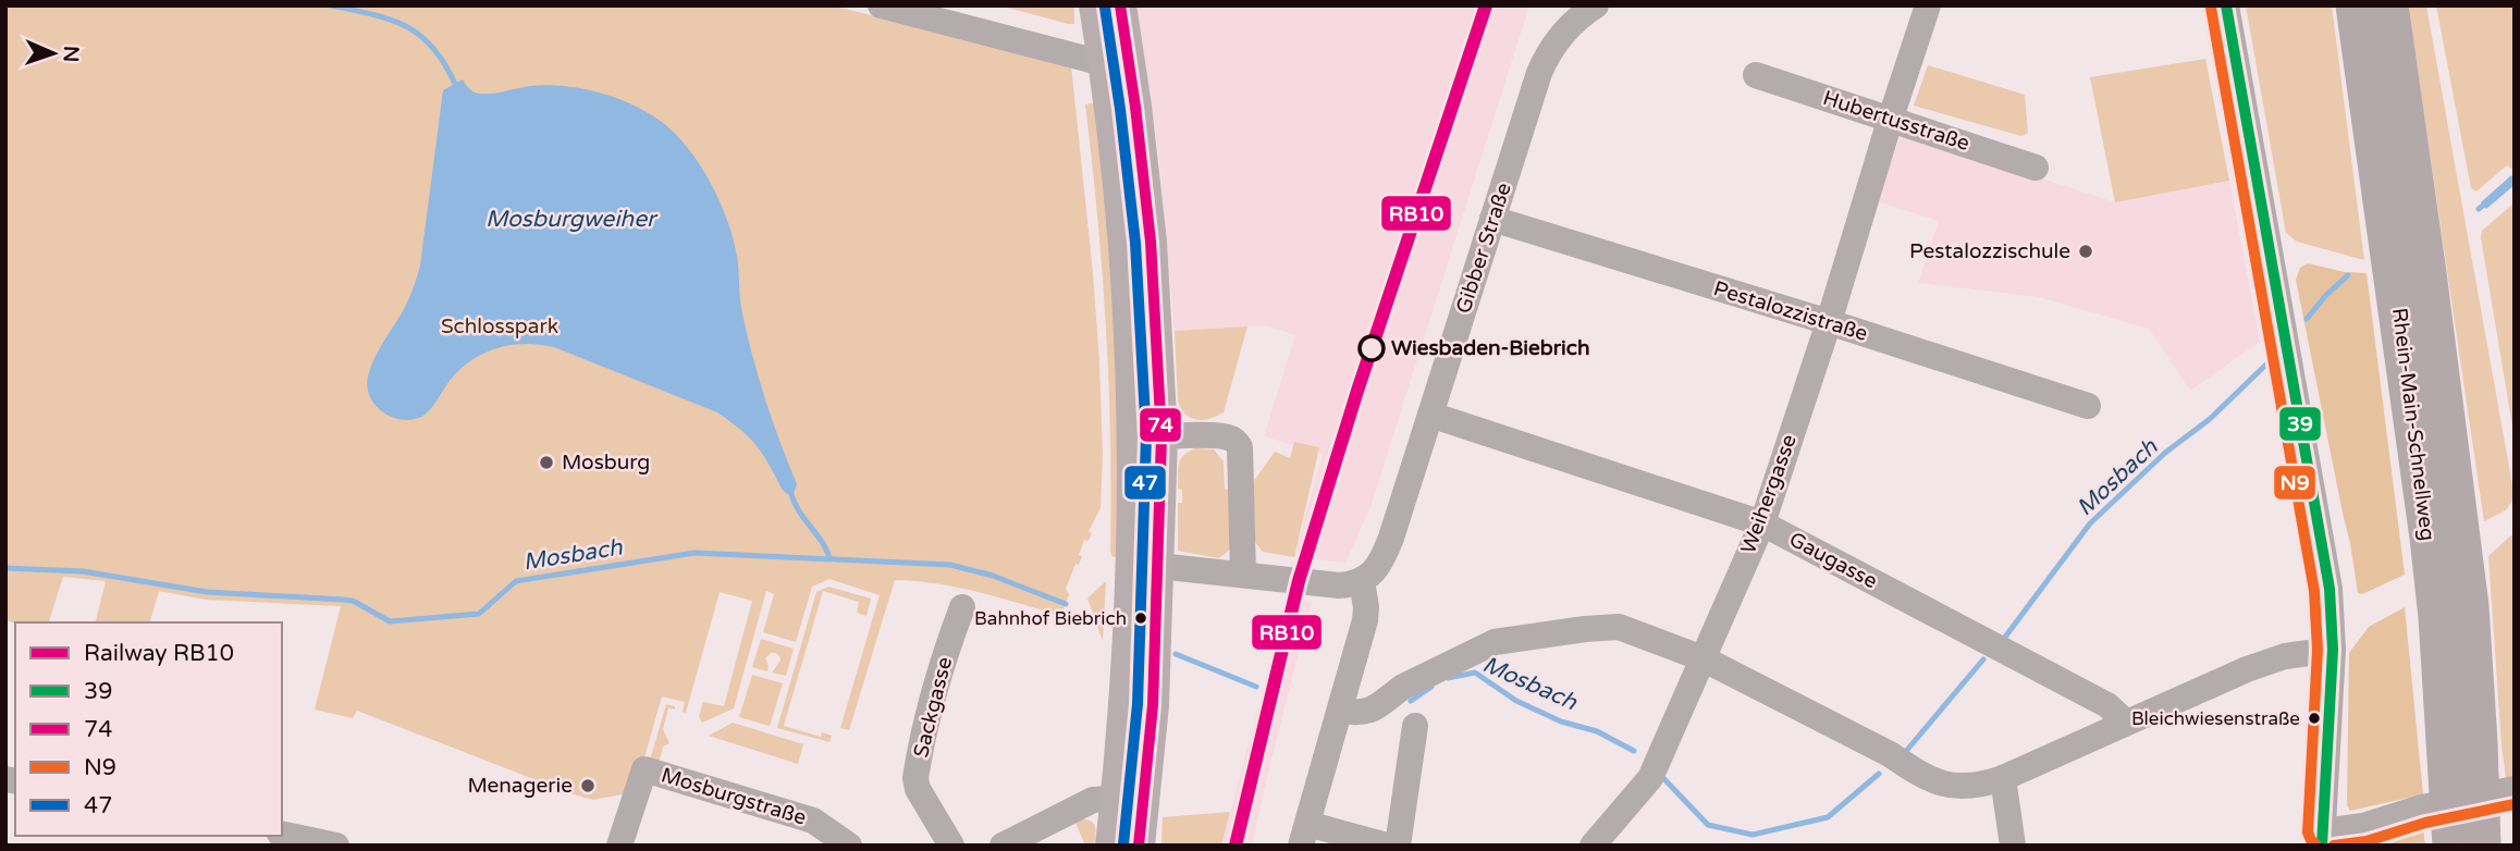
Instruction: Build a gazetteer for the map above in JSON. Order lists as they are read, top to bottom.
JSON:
{
  "streets": {
    "highway": ["Rhein-Main-Schnellweg"],
    "street": [
      "Hubertusstraße",
      "Gibber Straße",
      "Pestalozzistraße",
      "Weihergasse",
      "Gaugasse",
      "Sackgasse",
      "Mosburgstraße"
    ]
  },
  "crossings": [
    ["Hubertusstraße", "Weihergasse"],
    ["Gibber Straße", "Pestalozzistraße"],
    ["Gibber Straße", "Gaugasse"],
    ["Pestalozzistraße", "Weihergasse"],
    ["Weihergasse", "Gaugasse"]
  ],
  "water": ["Mosburgweiher", "Mosbach"],
  "parks": ["Schlosspark"],
  "places": [
    "Pestalozzischule",
    "Wiesbaden-Biebrich",
    "Mosburg",
    "Bahnhof Biebrich",
    "Bleichwiesenstraße",
    "Menagerie"
  ],
  "lines": [
    "rail line RB10",
    "transit line 39",
    "transit line 74",
    "transit line N9",
    "transit line 47"
  ],
  "legend": [
    "Railway RB10",
    "39",
    "74",
    "N9",
    "47"
  ],
  "north": "right"
}
